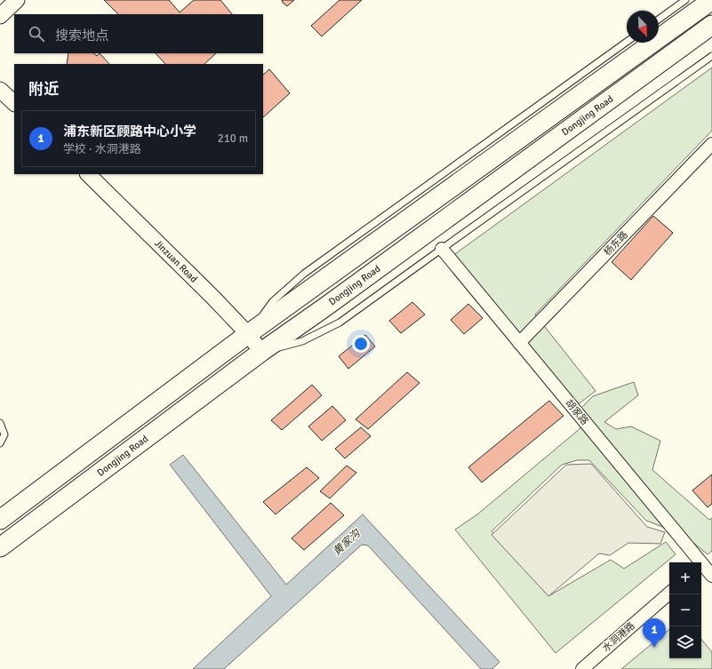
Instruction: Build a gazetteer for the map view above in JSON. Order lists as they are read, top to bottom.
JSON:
{
  "streets": {
    "main road": ["Dongjing Road"],
    "street": [
      "杨东路",
      "Jinzuan Road",
      "胡家路",
      "水洞港路"
    ]
  },
  "crossings": [
    ["Dongjing Road", "Jinzuan Road"],
    ["杨东路", "胡家路"]
  ],
  "water": ["黄家沟"],
  "north": "bottom right",
  "page": {
    "search": "搜索地点",
    "heading": "附近",
    "list": [
      {
        "mark": "1",
        "name": "浦东新区顾路中心小学",
        "note": "学校 · 水洞港路",
        "value": "210 m"
      }
    ],
    "map_buttons": ["+", "−"],
    "pins": "1"
  }
}
